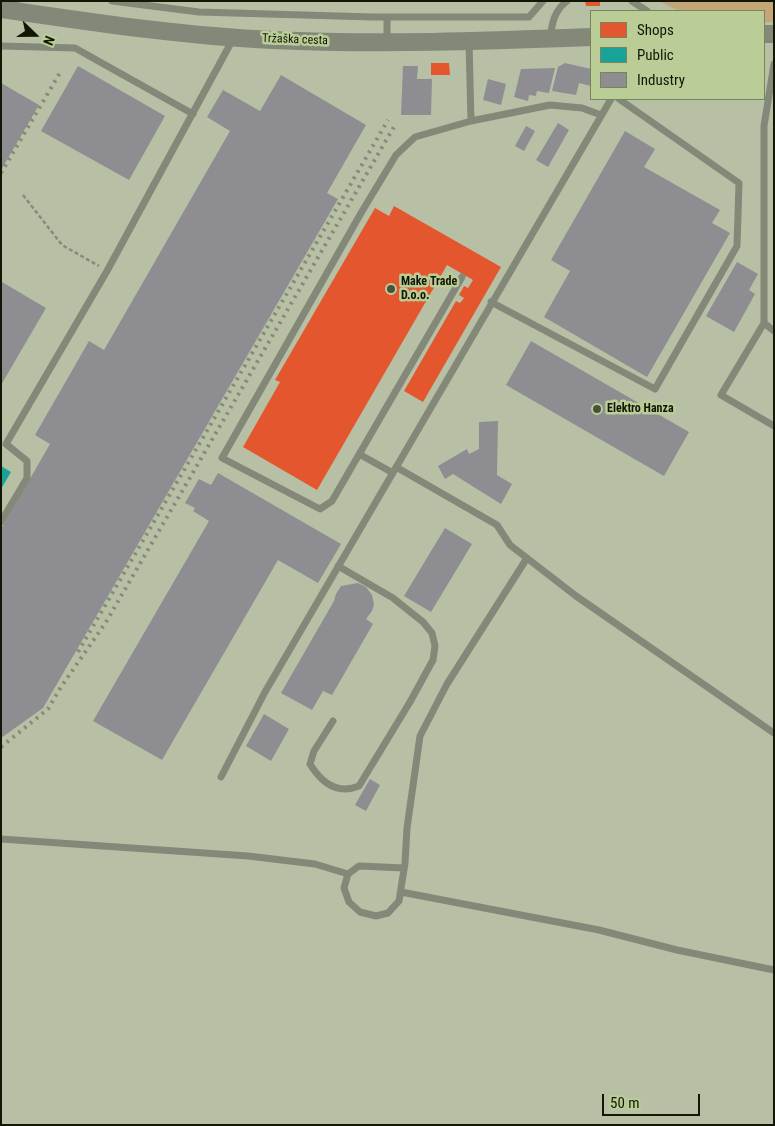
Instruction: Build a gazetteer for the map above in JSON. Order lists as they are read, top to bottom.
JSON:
{
  "streets": {
    "street": ["Tržaška cesta"]
  },
  "places": ["Make Trade D.o.o.", "Elektro Hanza"],
  "legend": ["Shops", "Public", "Industry"],
  "scale_bar": "50 m",
  "north": "right"
}
